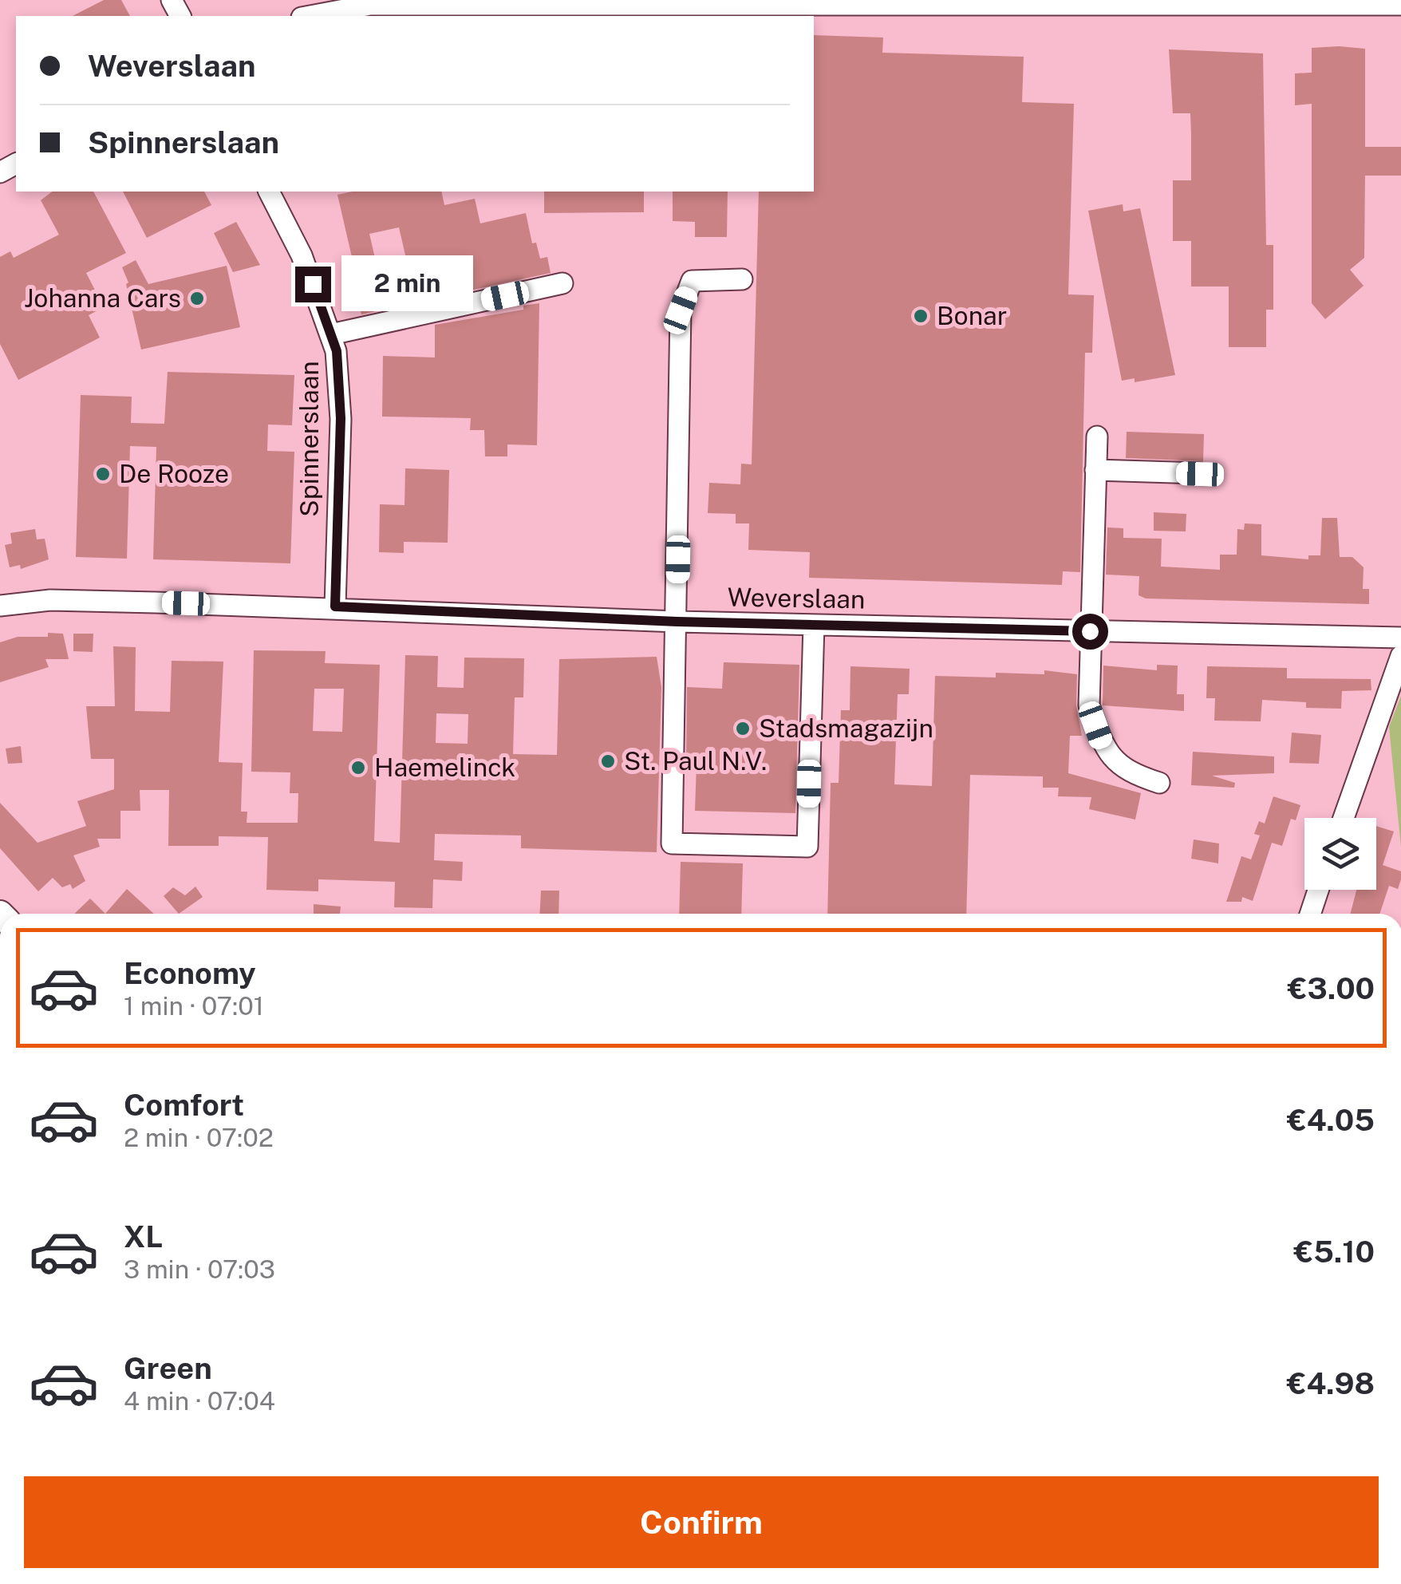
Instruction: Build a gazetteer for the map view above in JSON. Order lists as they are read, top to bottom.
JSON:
{
  "streets": {
    "street": ["Spinnerslaan", "Weverslaan"]
  },
  "crossings": [
    ["Spinnerslaan", "Weverslaan"]
  ],
  "places": [
    "Johanna Cars",
    "Bonar",
    "De Rooze",
    "Stadsmagazijn",
    "St. Paul N.V.",
    "Haemelinck"
  ],
  "page": {
    "banner": ["Weverslaan", "Spinnerslaan"],
    "bubble": "2 min",
    "list": [
      {
        "name": "Economy",
        "note": "1 min · 07:01",
        "value": "€3.00"
      },
      {
        "name": "Comfort",
        "note": "2 min · 07:02",
        "value": "€4.05"
      },
      {
        "name": "XL",
        "note": "3 min · 07:03",
        "value": "€5.10"
      },
      {
        "name": "Green",
        "note": "4 min · 07:04",
        "value": "€4.98"
      }
    ],
    "buttons": "Confirm"
  }
}
